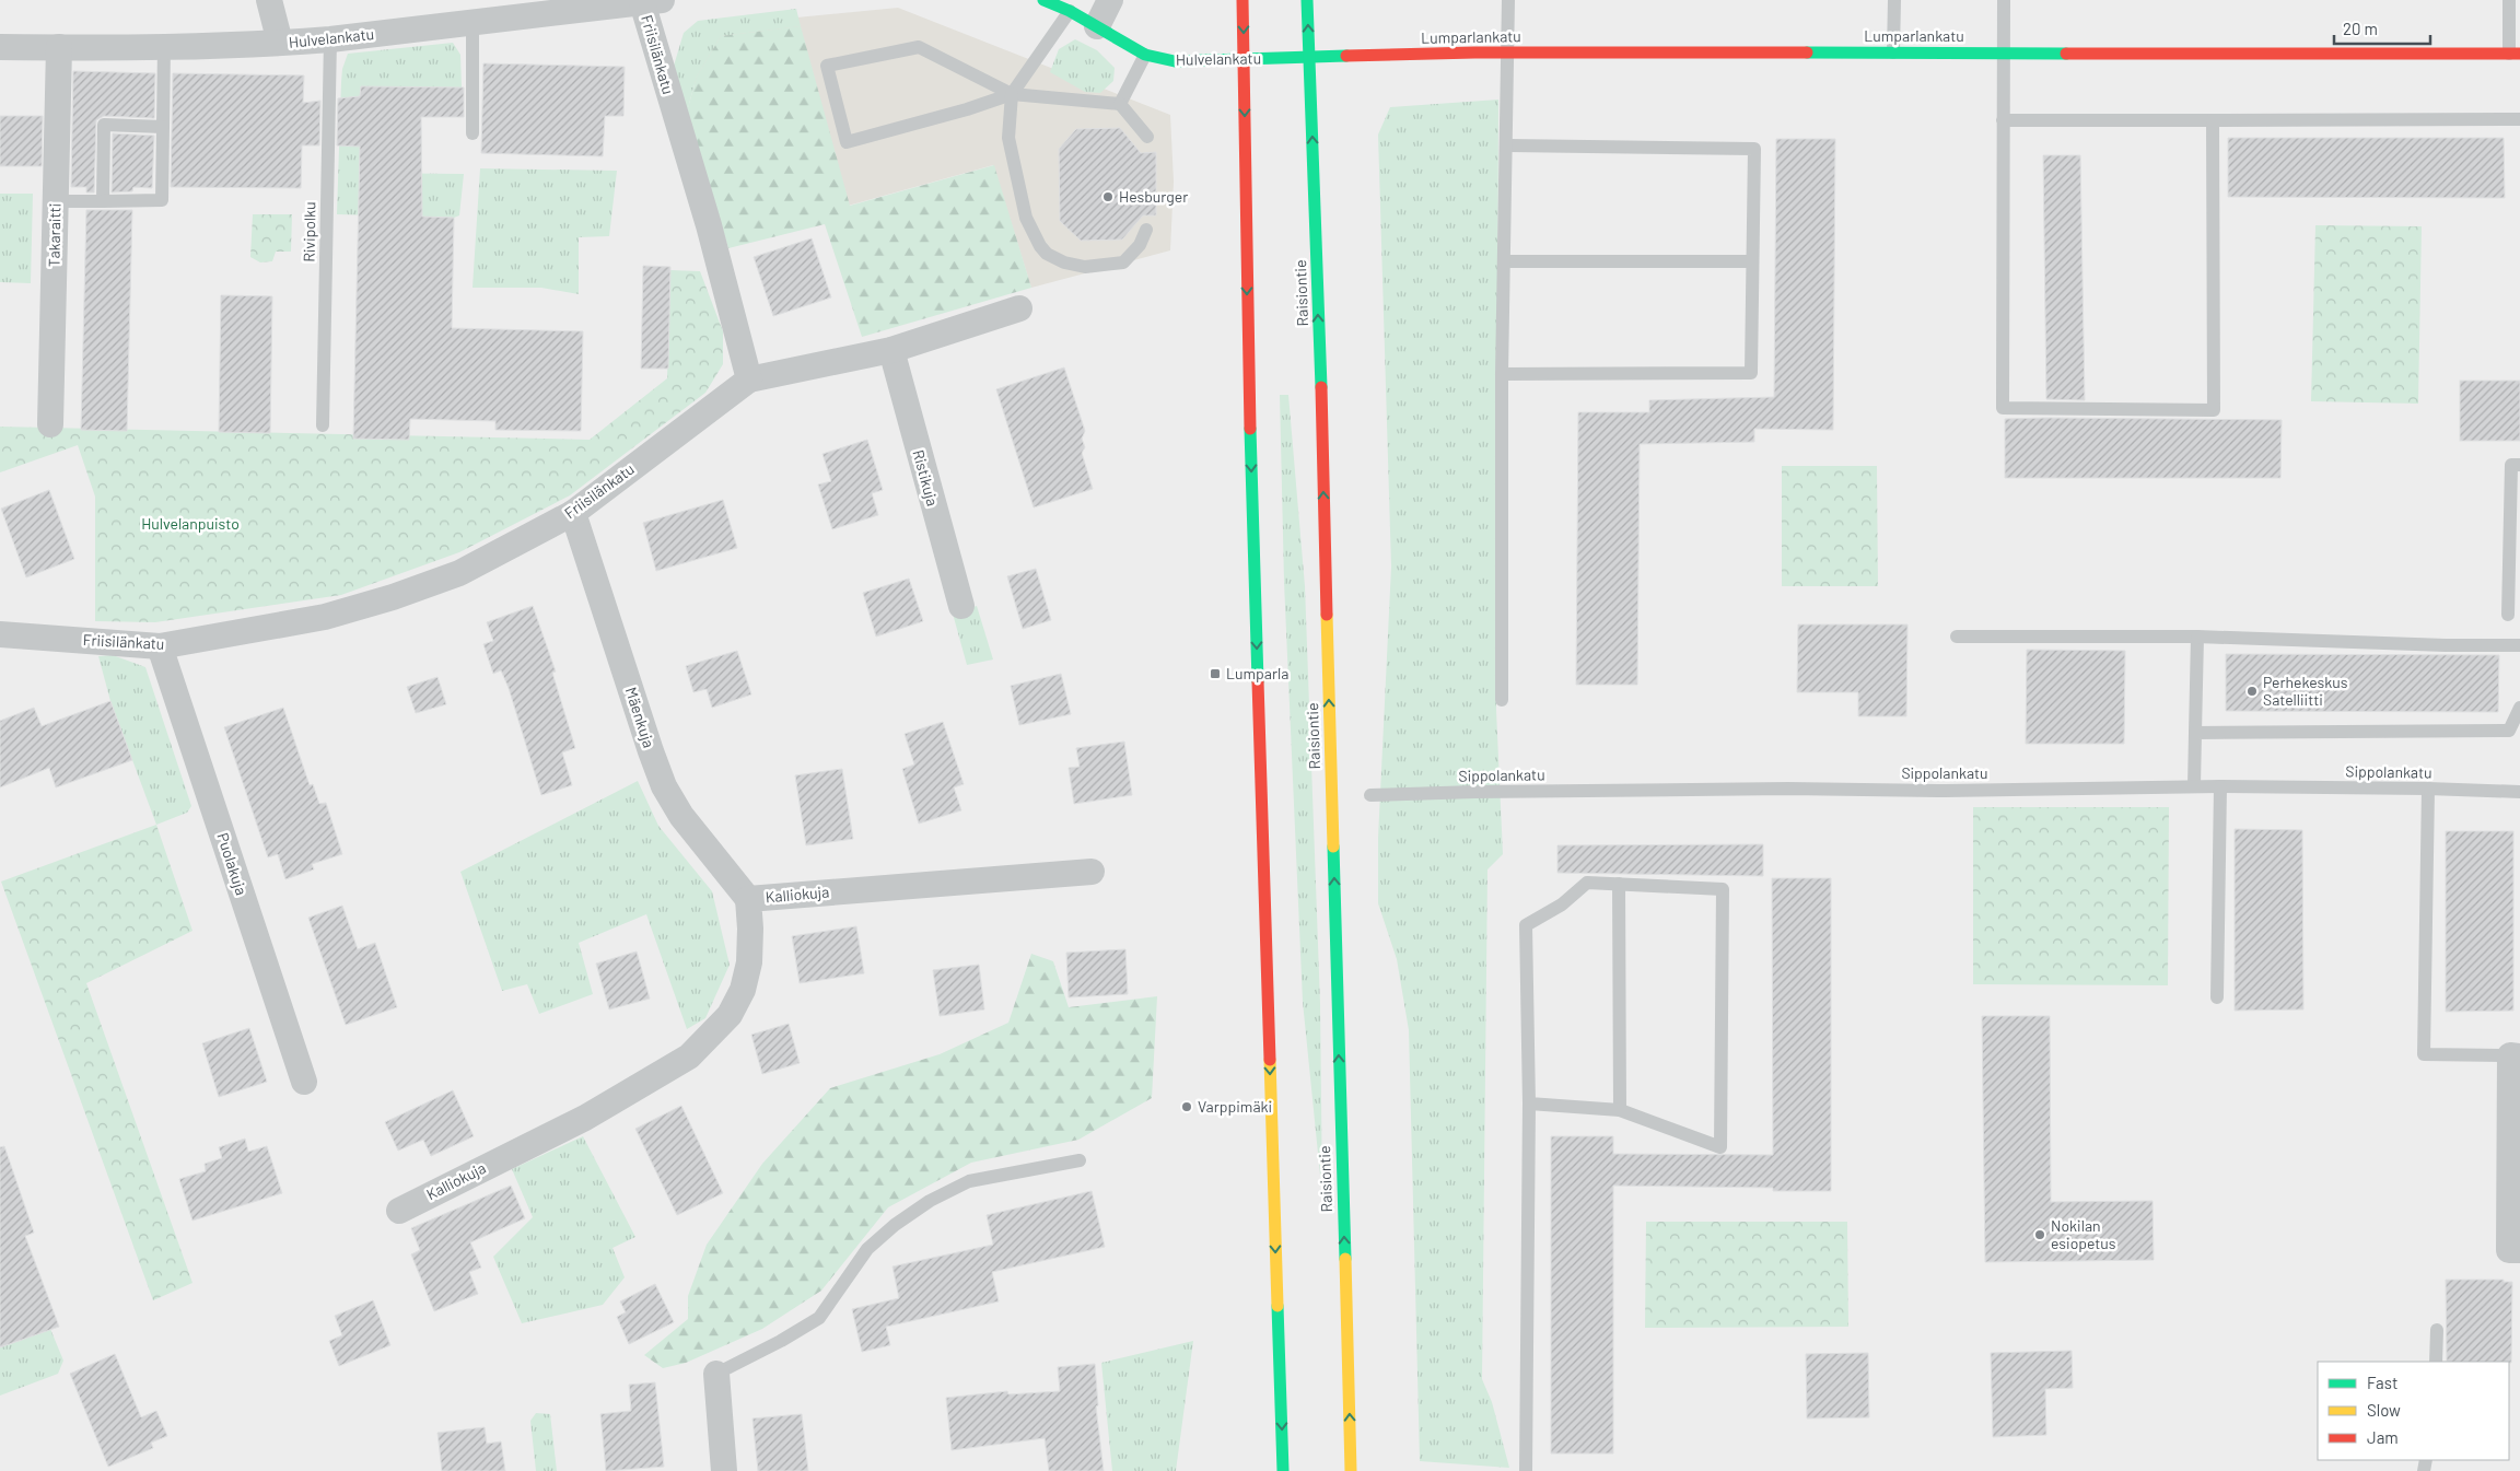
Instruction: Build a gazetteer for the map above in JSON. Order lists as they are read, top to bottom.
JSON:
{
  "streets": {
    "main road": ["Lumparlankatu", "Hulvelankatu", "Raisiontie"],
    "street": [
      "Friisilänkatu",
      "Takaraitti",
      "Ristikuja",
      "Mäenkuja",
      "Puolakuja",
      "Kalliokuja"
    ],
    "lane": ["Rivipolku", "Sippolankatu"]
  },
  "crossings": [
    ["Lumparlankatu", "Hulvelankatu"],
    ["Lumparlankatu", "Raisiontie"],
    ["Hulvelankatu", "Friisilänkatu"],
    ["Hulvelankatu", "Rivipolku"],
    ["Hulvelankatu", "Takaraitti"],
    ["Hulvelankatu", "Raisiontie"],
    ["Friisilänkatu", "Mäenkuja"],
    ["Friisilänkatu", "Puolakuja"],
    ["Mäenkuja", "Kalliokuja"]
  ],
  "parks": ["Hulvelanpuisto"],
  "places": {
    "other": [
      "Hesburger",
      "Perhekeskus Satelliitti",
      "Varppimäki",
      "Nokilan esiopetus"
    ],
    "transit": ["Lumparla"]
  },
  "legend": ["Fast", "Slow", "Jam"],
  "scale_bar": "20 m"
}
